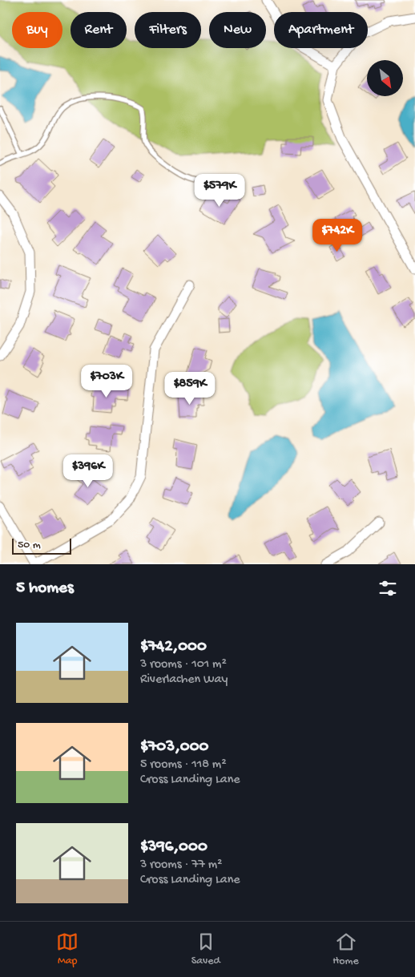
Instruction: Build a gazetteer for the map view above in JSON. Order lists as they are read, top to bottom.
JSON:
{
  "scale_bar": "50 m",
  "north": "bottom right",
  "page": {
    "chip": [
      "Buy",
      "Rent",
      "Filters",
      "New",
      "Apartment"
    ],
    "price": [
      "$579K",
      "$742K",
      "$703K",
      "$859K",
      "$396K"
    ],
    "scale": "50 m",
    "heading": "5 homes",
    "list": [
      {
        "name": "$742,000",
        "note": "3 rooms · 101 m² · Riverlachen Way"
      },
      {
        "name": "$703,000",
        "note": "5 rooms · 118 m² · Cross Landing Lane"
      },
      {
        "name": "$396,000",
        "note": "3 rooms · 77 m² · Cross Landing Lane"
      }
    ],
    "tabs": ["Map", "Saved", "Home"]
  }
}
